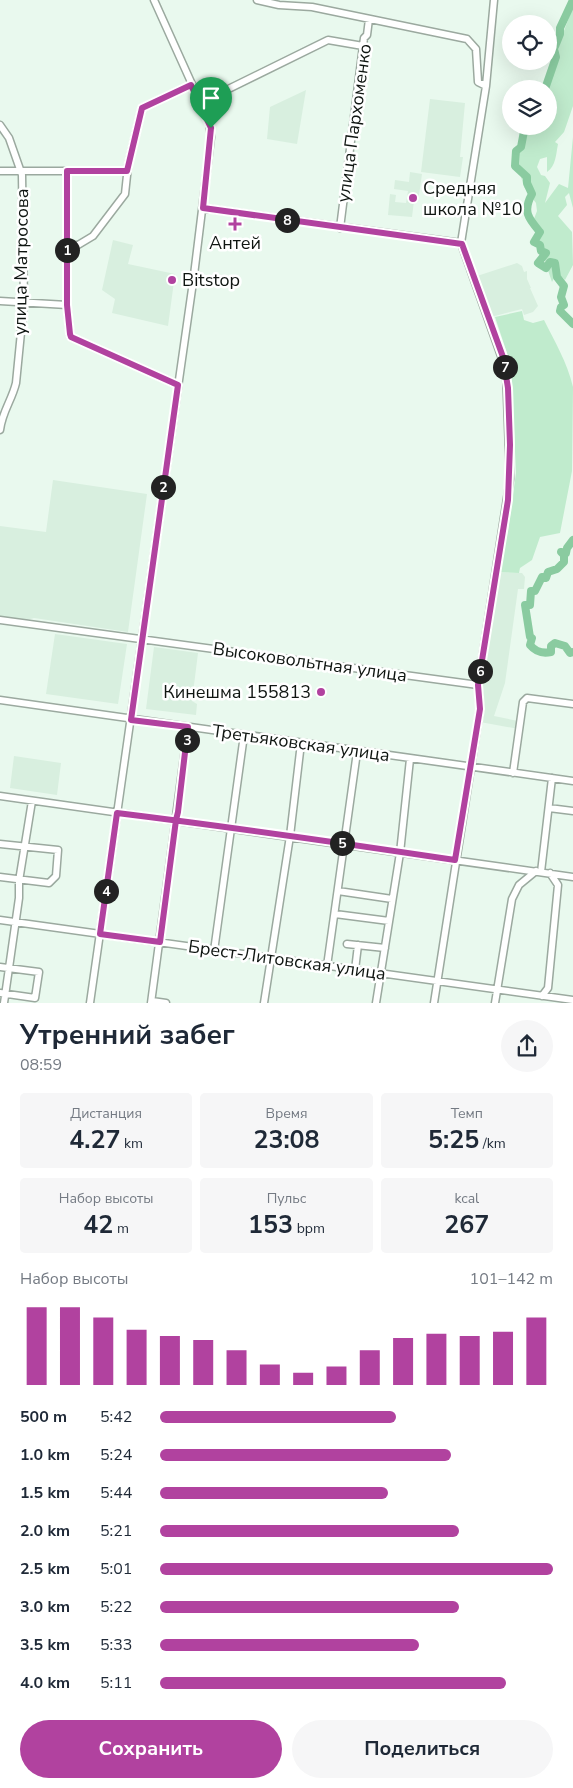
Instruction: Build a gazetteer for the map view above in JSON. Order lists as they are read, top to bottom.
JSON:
{
  "streets": {
    "street": [
      "улица Пархоменко",
      "улица Матросова",
      "Высоковольтная улица",
      "Третьяковская улица",
      "Брест-Литовская улица"
    ]
  },
  "places": {
    "other": ["Средняя школа №10", "Bitstop", "Кинешма 155813"],
    "health": ["Антей"]
  },
  "page": {
    "pins": [
      "8",
      "1",
      "7",
      "2",
      "6",
      "3",
      "5",
      "4"
    ],
    "heading": ["Утренний забег", "08:59"],
    "stats": [
      ["Дистанция", "4.27 km"],
      ["Время", "23:08"],
      ["Темп", "5:25 /km"],
      ["Набор высоты", "42 m"],
      ["Пульс", "153 bpm"],
      ["kcal", "267"]
    ],
    "chart": ["Набор высоты", "101–142 m"],
    "list": [
      {
        "name": "500 m",
        "note": "5:42"
      },
      {
        "name": "1.0 km",
        "note": "5:24"
      },
      {
        "name": "1.5 km",
        "note": "5:44"
      },
      {
        "name": "2.0 km",
        "note": "5:21"
      },
      {
        "name": "2.5 km",
        "note": "5:01"
      },
      {
        "name": "3.0 km",
        "note": "5:22"
      },
      {
        "name": "3.5 km",
        "note": "5:33"
      },
      {
        "name": "4.0 km",
        "note": "5:11"
      }
    ],
    "buttons": ["Сохранить", "Поделиться"]
  }
}
